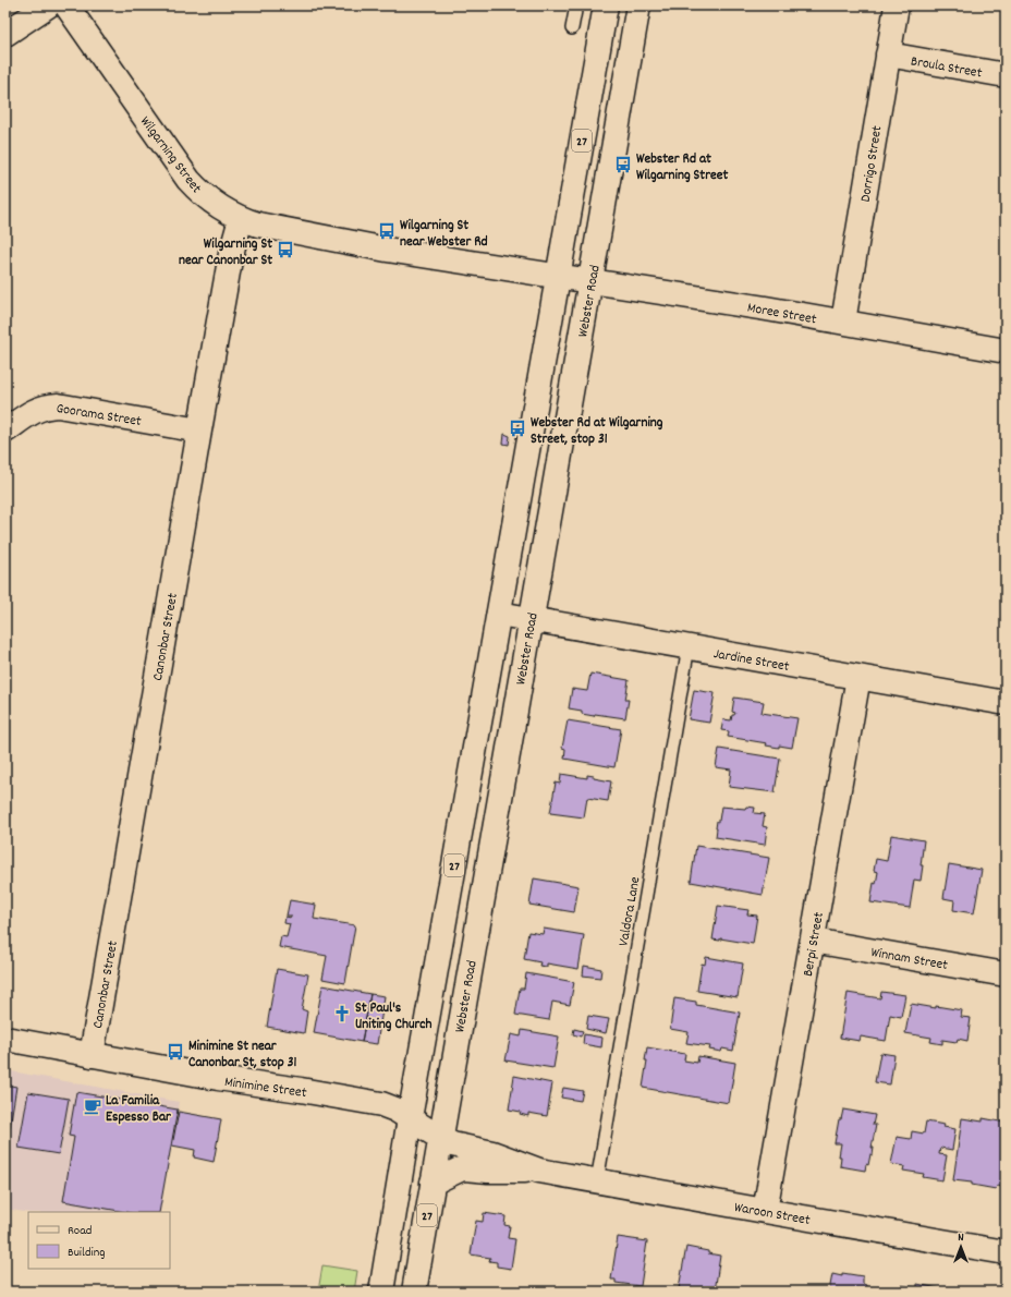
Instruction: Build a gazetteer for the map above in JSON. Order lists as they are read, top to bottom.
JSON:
{
  "streets": {
    "street": [
      "Broula Street",
      "27",
      "Wilgarning Street",
      "Dorrigo Street",
      "Webster Road",
      "Moree Street",
      "Goorama Street",
      "Canonbar Street",
      "Jardine Street",
      "Berpi Street",
      "Winnam Street",
      "Minimine Street",
      "Waroon Street"
    ],
    "lane": ["Valdora Lane"]
  },
  "crossings": [
    ["Broula Street", "Dorrigo Street"],
    ["27", "Wilgarning Street"],
    ["27", "Moree Street"],
    ["27", "Jardine Street"],
    ["27", "Minimine Street"],
    ["Wilgarning Street", "Moree Street"],
    ["Wilgarning Street", "Canonbar Street"],
    ["Dorrigo Street", "Moree Street"],
    ["Webster Road", "Moree Street"],
    ["Webster Road", "Jardine Street"],
    ["Webster Road", "Minimine Street"],
    ["Webster Road", "Waroon Street"],
    ["Goorama Street", "Canonbar Street"],
    ["Canonbar Street", "Minimine Street"],
    ["Jardine Street", "Valdora Lane"],
    ["Jardine Street", "Berpi Street"],
    ["Valdora Lane", "Waroon Street"],
    ["Berpi Street", "Winnam Street"],
    ["Berpi Street", "Waroon Street"],
    ["Minimine Street", "Waroon Street"]
  ],
  "places": {
    "bus stop": [
      "Webster Rd at Wilgarning Street",
      "Wilgarning St near Webster Rd",
      "Wilgarning St near Canonbar St",
      "Webster Rd at Wilgarning Street, stop 31",
      "Minimine St near Canonbar St, stop 31"
    ],
    "church": ["St Paul's Uniting Church"],
    "cafe": ["La Familia Espesso Bar"]
  },
  "legend": ["Road", "Building"],
  "north": "top"
}
